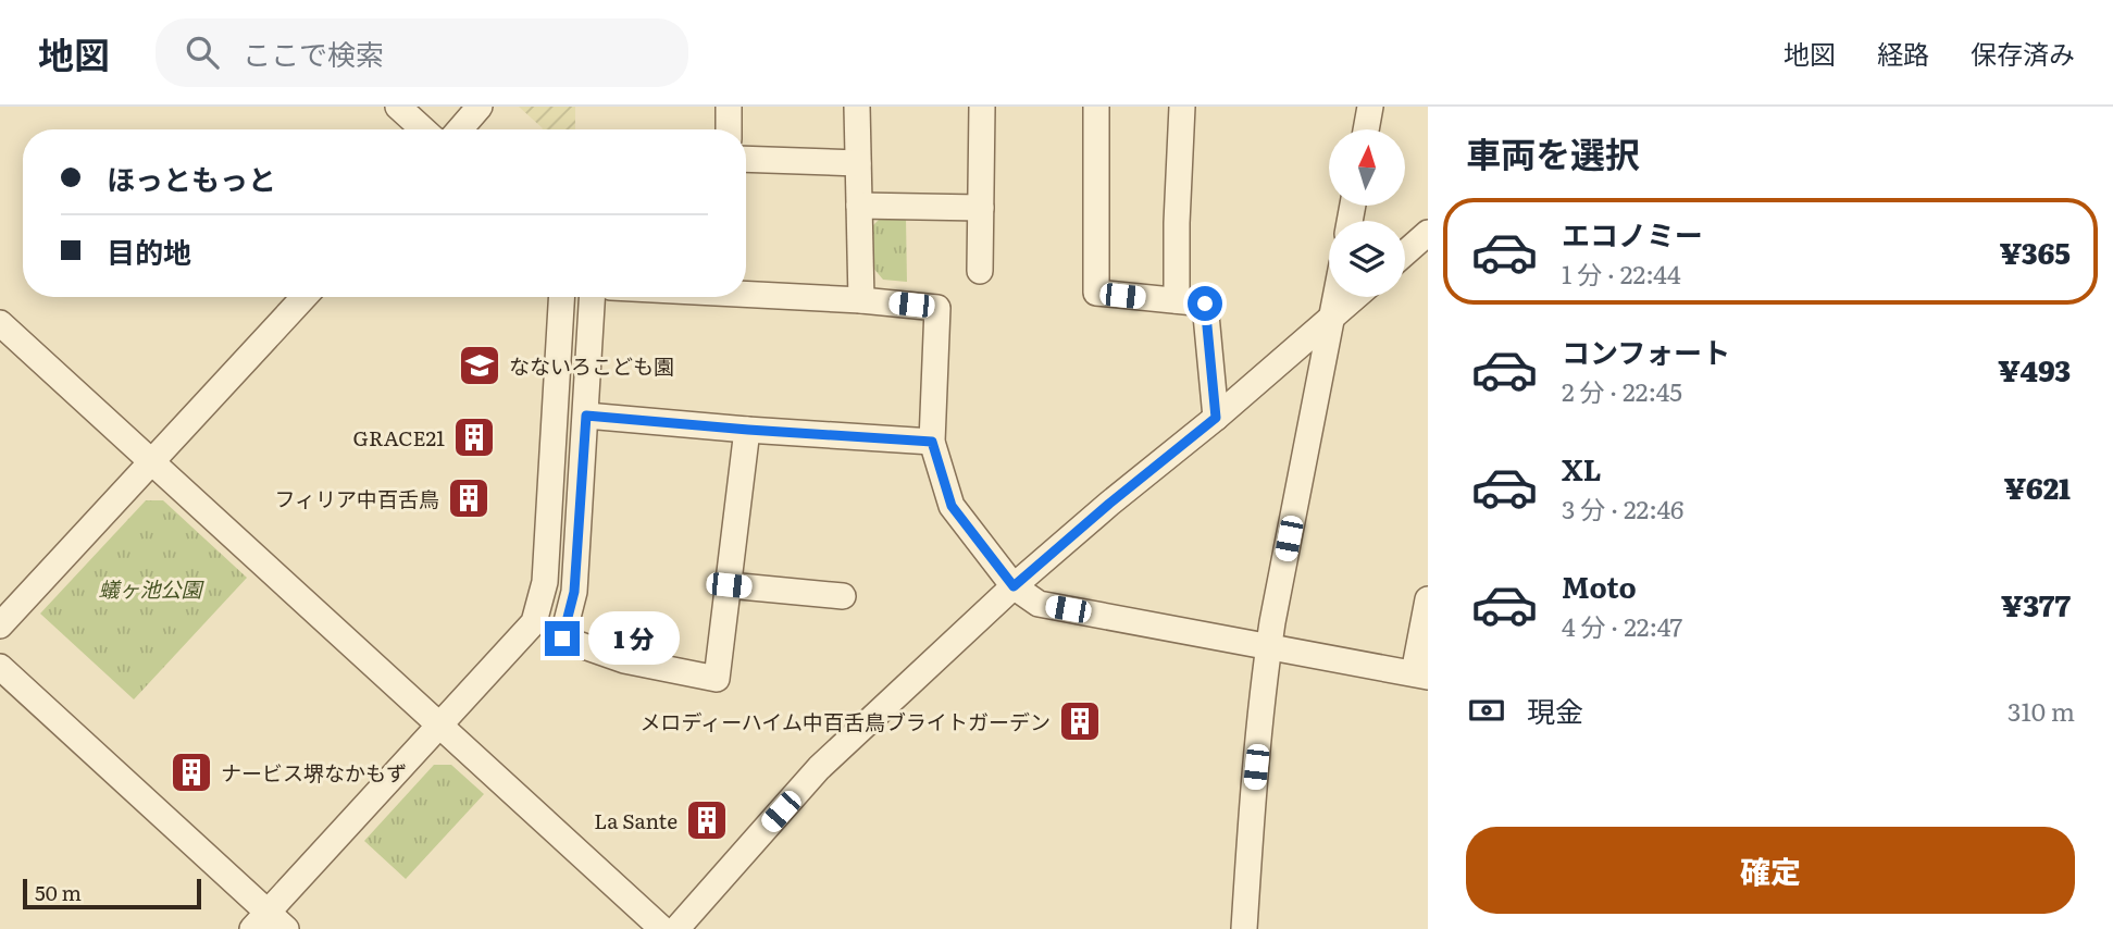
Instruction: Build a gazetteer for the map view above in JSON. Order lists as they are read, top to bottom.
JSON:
{
  "parks": ["蟻ヶ池公園"],
  "places": {
    "school or university": ["なないろこども園"],
    "building": [
      "GRACE21",
      "フィリア中百舌鳥",
      "メロディーハイム中百舌鳥ブライトガーデン",
      "ナービス堺なかもず",
      "La Sante"
    ]
  },
  "scale_bar": "50 m",
  "north": "top",
  "page": {
    "header": "地図",
    "search": "ここで検索",
    "nav": ["地図", "経路", "保存済み"],
    "heading": "車両を選択",
    "banner": ["ほっともっと", "目的地"],
    "list": [
      {
        "name": "エコノミー",
        "note": "1 分 · 22:44",
        "value": "¥365"
      },
      {
        "name": "コンフォート",
        "note": "2 分 · 22:45",
        "value": "¥493"
      },
      {
        "name": "XL",
        "note": "3 分 · 22:46",
        "value": "¥621"
      },
      {
        "name": "Moto",
        "note": "4 分 · 22:47",
        "value": "¥377"
      }
    ],
    "bubble": "1 分",
    "pay": ["現金", "310 m"],
    "buttons": "確定",
    "scale": "50 m"
  }
}
